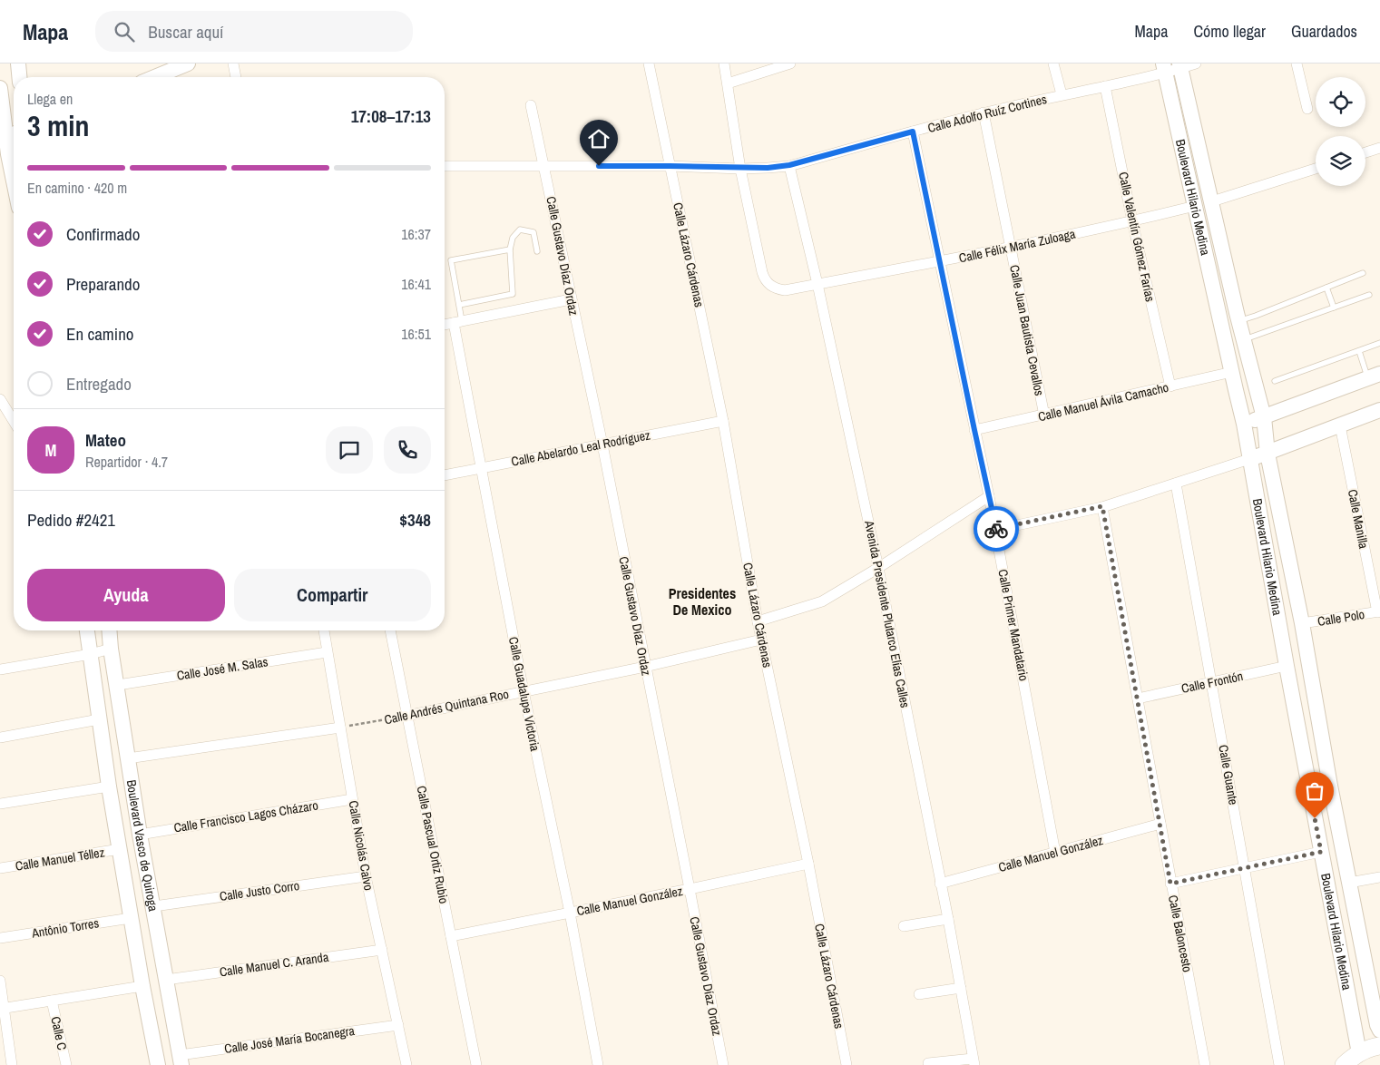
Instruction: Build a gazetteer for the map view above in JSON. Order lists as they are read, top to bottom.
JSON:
{
  "streets": {
    "main road": ["Boulevard Hilario Medina", "Boulevard Vasco de Quiroga"],
    "street": [
      "Calle Adolfo Ruíz Cortines",
      "Calle Valentín Gómez Farías",
      "Calle Félix María Zuloaga",
      "Calle Lázaro Cárdenas",
      "Calle Gustavo Díaz Ordaz",
      "Calle Juan Bautista Cevallos",
      "Calle Manuel Ávila Camacho",
      "Calle Abelardo Leal Rodríguez",
      "Calle Manilla",
      "Avenida Presidente Plutarco Elías Calles",
      "Calle Polo",
      "Calle Primer Mandatario",
      "Calle José M. Salas",
      "Calle Frontón",
      "Calle Guadalupe Victoria",
      "Calle Andrés Quintana Roo",
      "Calle Guante",
      "Calle Francisco Lagos Cházaro",
      "Calle Pascual Ortiz Rubio",
      "Calle Nicolás Calvo",
      "Calle Manuel González",
      "Calle Manuel Téllez",
      "Calle Justo Corro",
      "Antônio Torres",
      "Calle Baloncesto",
      "Calle Manuel C. Aranda",
      "Calle C",
      "Calle José María Bocanegra"
    ]
  },
  "crossings": [
    ["Calle Adolfo Ruíz Cortines", "Boulevard Hilario Medina"],
    ["Calle Adolfo Ruíz Cortines", "Calle Valentín Gómez Farías"],
    ["Calle Adolfo Ruíz Cortines", "Calle Félix María Zuloaga"],
    ["Calle Adolfo Ruíz Cortines", "Calle Lázaro Cárdenas"],
    ["Calle Adolfo Ruíz Cortines", "Calle Gustavo Díaz Ordaz"],
    ["Calle Adolfo Ruíz Cortines", "Calle Juan Bautista Cevallos"],
    ["Calle Adolfo Ruíz Cortines", "Avenida Presidente Plutarco Elías Calles"],
    ["Calle Adolfo Ruíz Cortines", "Calle Primer Mandatario"],
    ["Boulevard Hilario Medina", "Calle Félix María Zuloaga"],
    ["Boulevard Hilario Medina", "Calle Manuel Ávila Camacho"],
    ["Boulevard Hilario Medina", "Calle Polo"],
    ["Boulevard Hilario Medina", "Calle Frontón"],
    ["Calle Valentín Gómez Farías", "Calle Félix María Zuloaga"],
    ["Calle Valentín Gómez Farías", "Calle Manuel Ávila Camacho"],
    ["Calle Félix María Zuloaga", "Calle Juan Bautista Cevallos"],
    ["Calle Félix María Zuloaga", "Avenida Presidente Plutarco Elías Calles"],
    ["Calle Félix María Zuloaga", "Calle Primer Mandatario"],
    ["Calle Lázaro Cárdenas", "Calle Abelardo Leal Rodríguez"],
    ["Calle Lázaro Cárdenas", "Calle Andrés Quintana Roo"],
    ["Calle Lázaro Cárdenas", "Calle Manuel González"],
    ["Calle Gustavo Díaz Ordaz", "Calle Abelardo Leal Rodríguez"],
    ["Calle Gustavo Díaz Ordaz", "Calle Andrés Quintana Roo"],
    ["Calle Gustavo Díaz Ordaz", "Calle Manuel González"],
    ["Calle Juan Bautista Cevallos", "Calle Manuel Ávila Camacho"],
    ["Calle Manuel Ávila Camacho", "Calle Primer Mandatario"],
    ["Calle Abelardo Leal Rodríguez", "Calle Guadalupe Victoria"],
    ["Calle Manilla", "Calle Polo"],
    ["Avenida Presidente Plutarco Elías Calles", "Calle Manuel González"],
    ["Calle Primer Mandatario", "Calle Manuel González"],
    ["Calle José M. Salas", "Boulevard Vasco de Quiroga"],
    ["Calle José M. Salas", "Calle Nicolás Calvo"],
    ["Calle Frontón", "Calle Guante"],
    ["Calle Frontón", "Calle Baloncesto"],
    ["Calle Guadalupe Victoria", "Calle Andrés Quintana Roo"],
    ["Calle Guadalupe Victoria", "Calle Manuel González"],
    ["Calle Andrés Quintana Roo", "Calle Pascual Ortiz Rubio"],
    ["Calle Andrés Quintana Roo", "Calle Nicolás Calvo"],
    ["Calle Francisco Lagos Cházaro", "Boulevard Vasco de Quiroga"],
    ["Calle Francisco Lagos Cházaro", "Calle Nicolás Calvo"],
    ["Calle Pascual Ortiz Rubio", "Calle Manuel González"],
    ["Boulevard Vasco de Quiroga", "Calle Manuel Téllez"],
    ["Boulevard Vasco de Quiroga", "Calle Justo Corro"],
    ["Boulevard Vasco de Quiroga", "Antônio Torres"],
    ["Boulevard Vasco de Quiroga", "Calle Manuel C. Aranda"],
    ["Boulevard Vasco de Quiroga", "Calle José María Bocanegra"],
    ["Calle Nicolás Calvo", "Calle Justo Corro"],
    ["Calle Nicolás Calvo", "Calle Manuel C. Aranda"],
    ["Calle Nicolás Calvo", "Calle José María Bocanegra"],
    ["Calle Manuel González", "Calle Baloncesto"]
  ],
  "districts": ["Presidentes De Mexico"],
  "page": {
    "header": "Mapa",
    "search": "Buscar aquí",
    "nav": ["Mapa", "Cómo llegar", "Guardados"],
    "heading": ["3 min", "Llega en", "17:08–17:13"],
    "panel": [
      "Mateo",
      "Repartidor · 4.7",
      "Pedido #2421",
      "$348"
    ],
    "bar": "En camino · 420 m",
    "list": [
      ["Confirmado", "16:37"],
      ["Preparando", "16:41"],
      ["En camino", "16:51"],
      "Entregado"
    ],
    "round": "M",
    "buttons": ["Ayuda", "Compartir"]
  }
}
